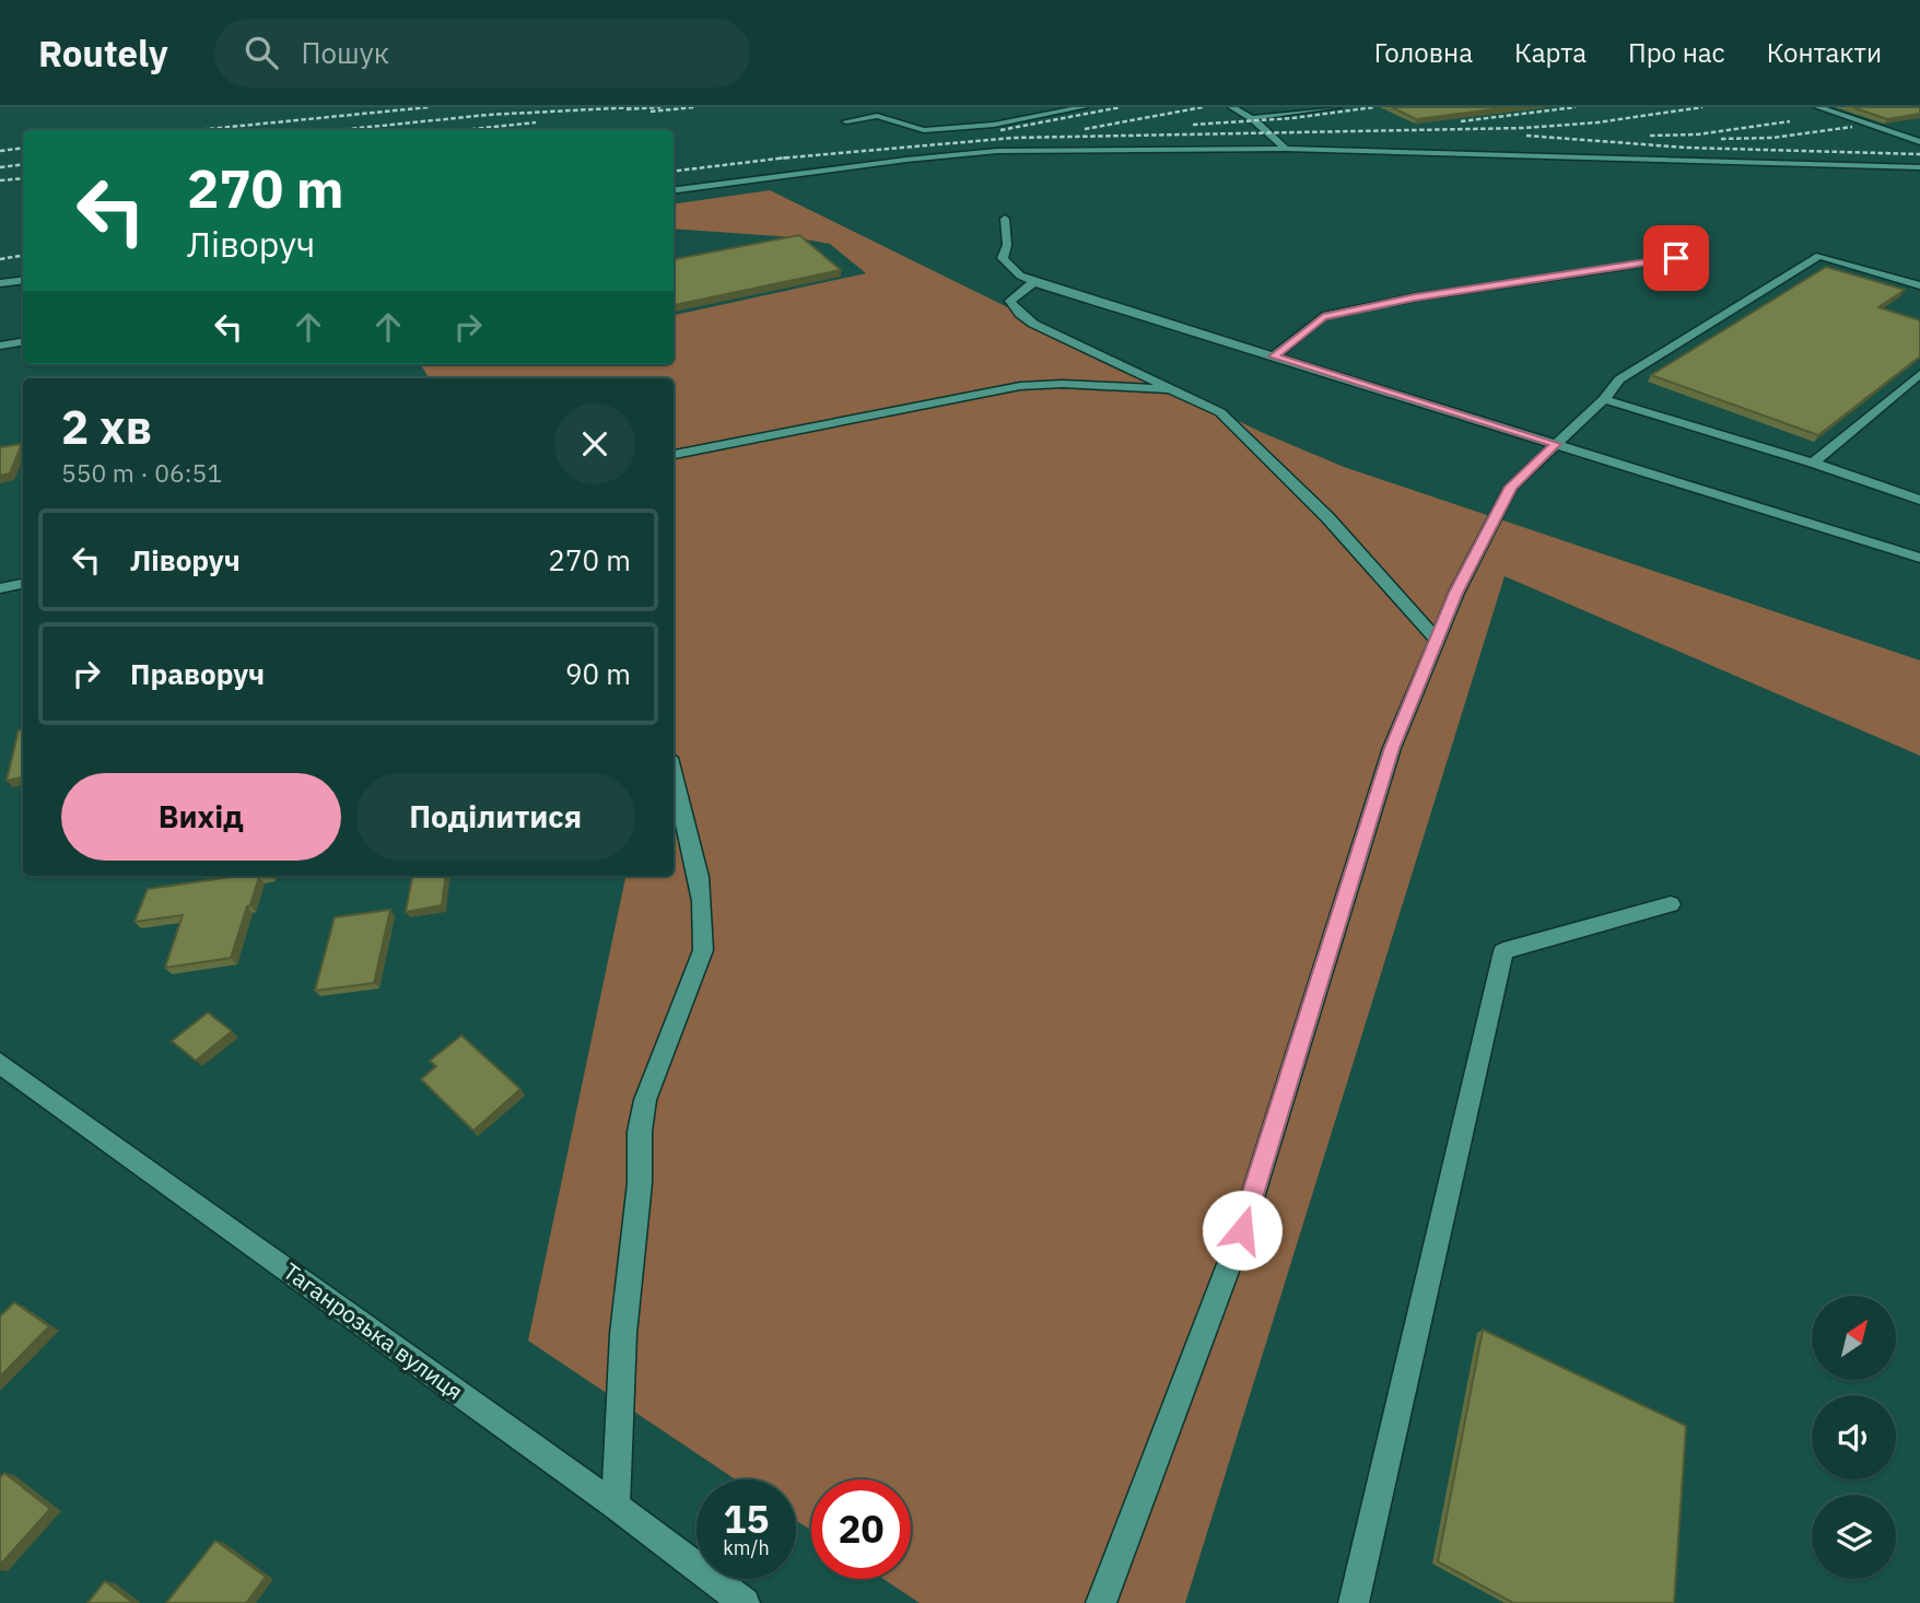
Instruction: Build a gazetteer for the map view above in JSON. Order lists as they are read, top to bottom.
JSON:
{
  "streets": {
    "street": ["Таганрозька вулиця"]
  },
  "north": "top right",
  "page": {
    "header": "Routely",
    "search": "Пошук",
    "nav": [
      "Головна",
      "Карта",
      "Про нас",
      "Контакти"
    ],
    "turn": ["270 m", "Ліворуч"],
    "heading": ["2 хв", "550 m · 06:51"],
    "list": [
      {
        "name": "Ліворуч",
        "value": "270 m"
      },
      {
        "name": "Праворуч",
        "value": "90 m"
      }
    ],
    "buttons": ["Вихід", "Поділитися"],
    "speed": "15 km/h",
    "limit": "20"
  }
}
